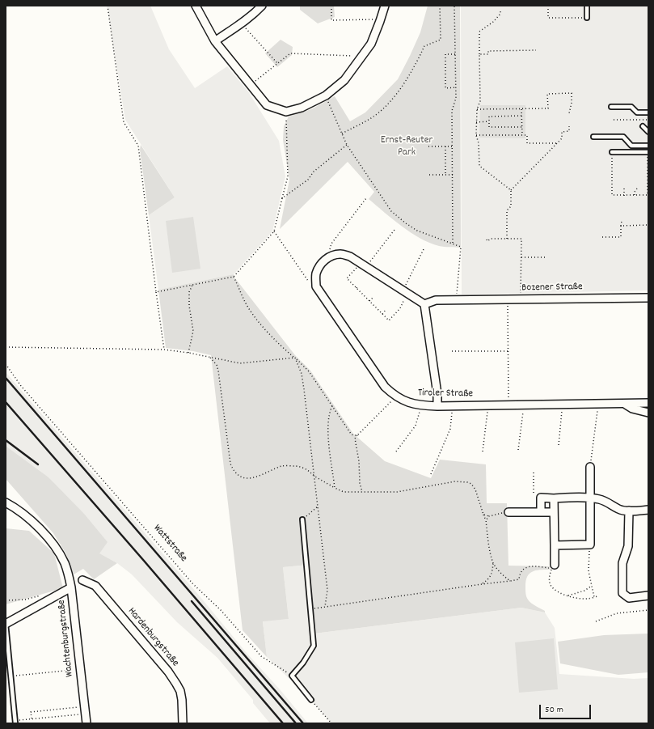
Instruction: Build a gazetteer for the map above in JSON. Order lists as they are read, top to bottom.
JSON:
{
  "streets": {
    "street": [
      "Bozener Straße",
      "Tiroler Straße",
      "Hardenburgstraße",
      "Wachtenburgstraße"
    ],
    "path": ["Wattstraße"]
  },
  "parks": ["Ernst-Reuter Park"],
  "scale_bar": "50 m"
}
